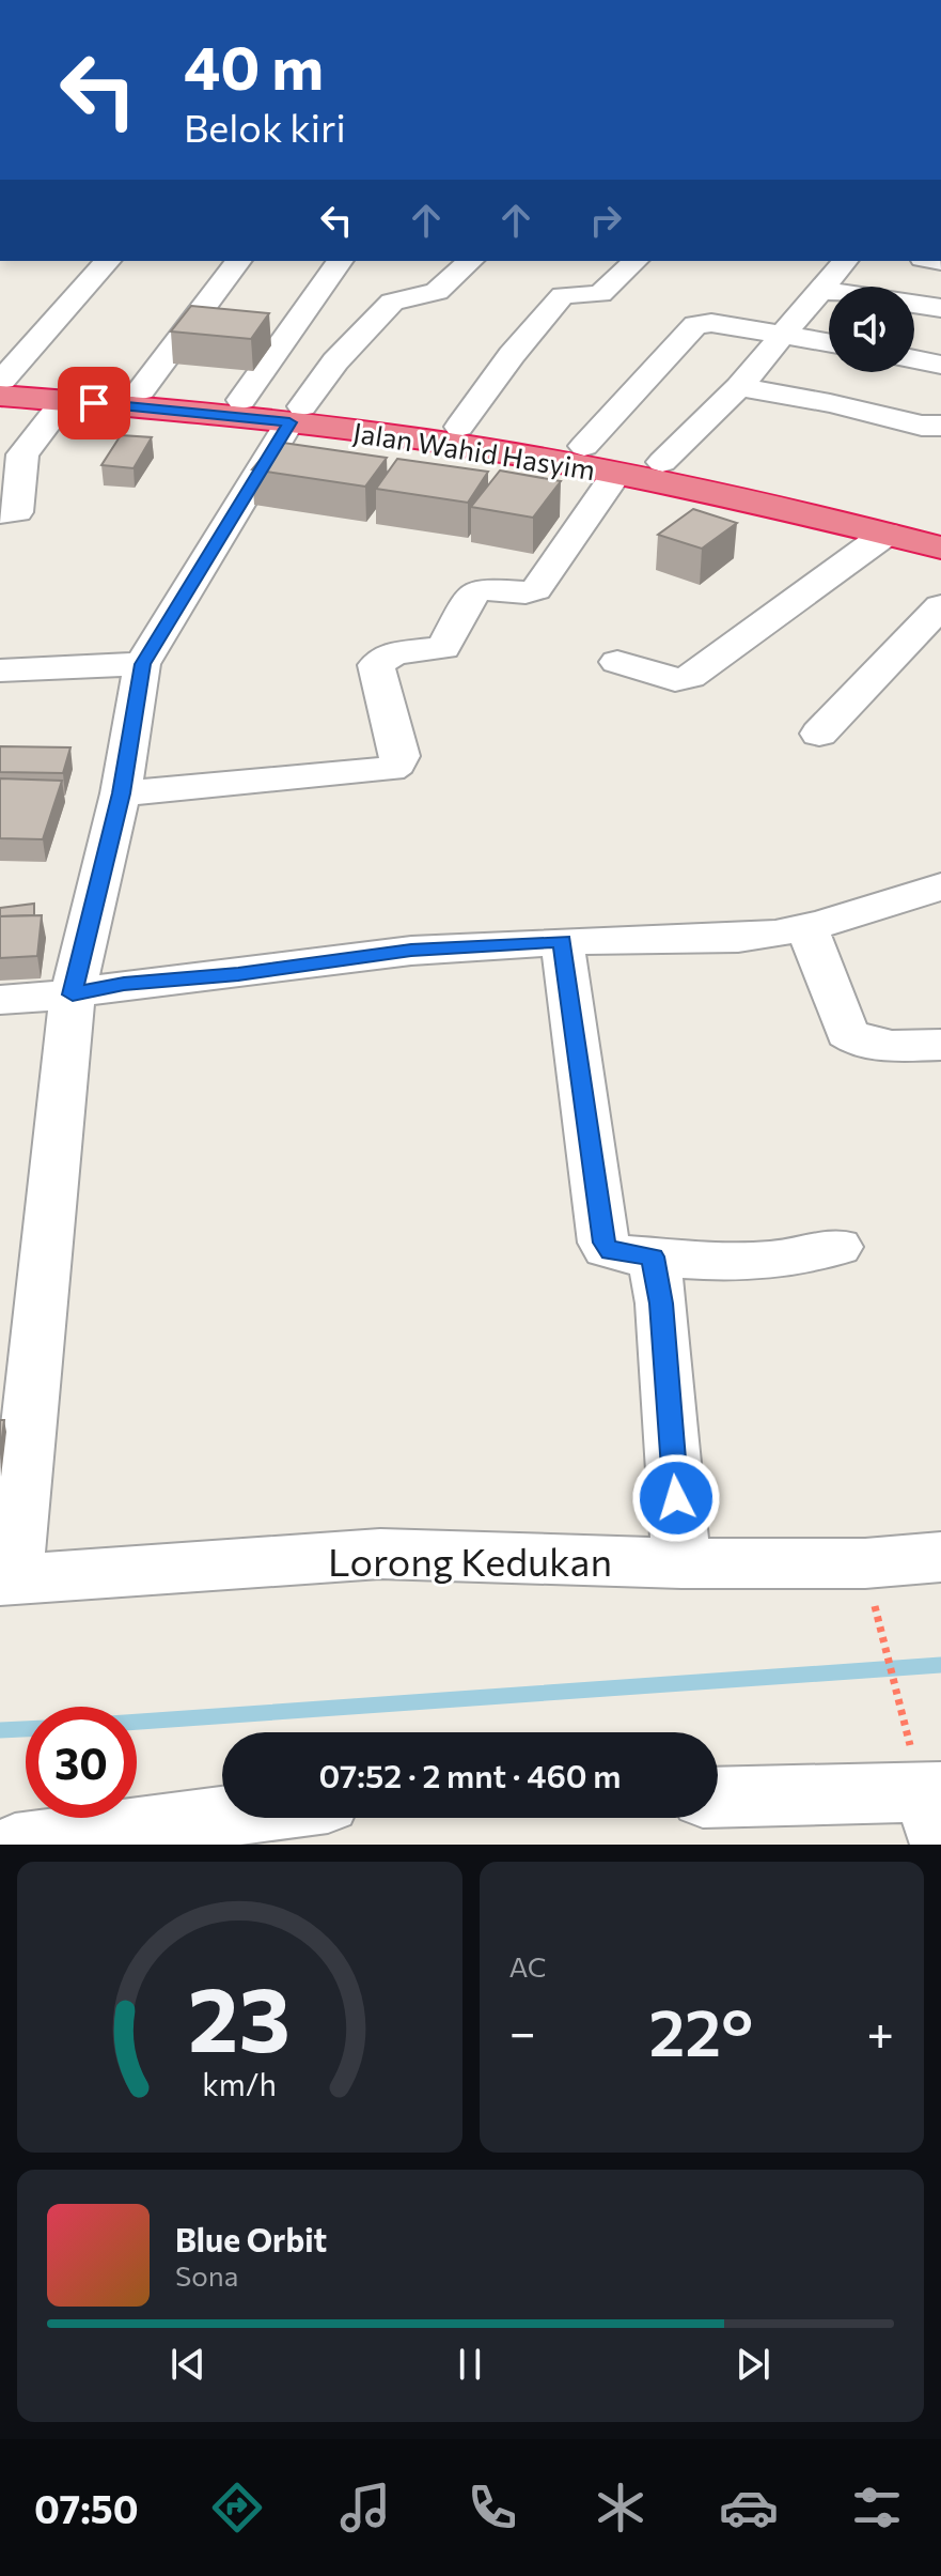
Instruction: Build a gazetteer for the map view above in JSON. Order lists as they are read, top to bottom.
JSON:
{
  "streets": {
    "highway": ["Jalan Wahid Hasyim"],
    "street": ["Lorong Kedukan"]
  },
  "page": {
    "turn": ["40 m", "Belok kiri"],
    "limit": "30",
    "trip": "07:52 · 2 mnt · 460 m",
    "tile": "AC",
    "heat": ["−", "22°", "+"],
    "song": ["Blue Orbit", "Sona"],
    "tabs": "07:50",
    "gauge": ["23", "km/h"]
  }
}
